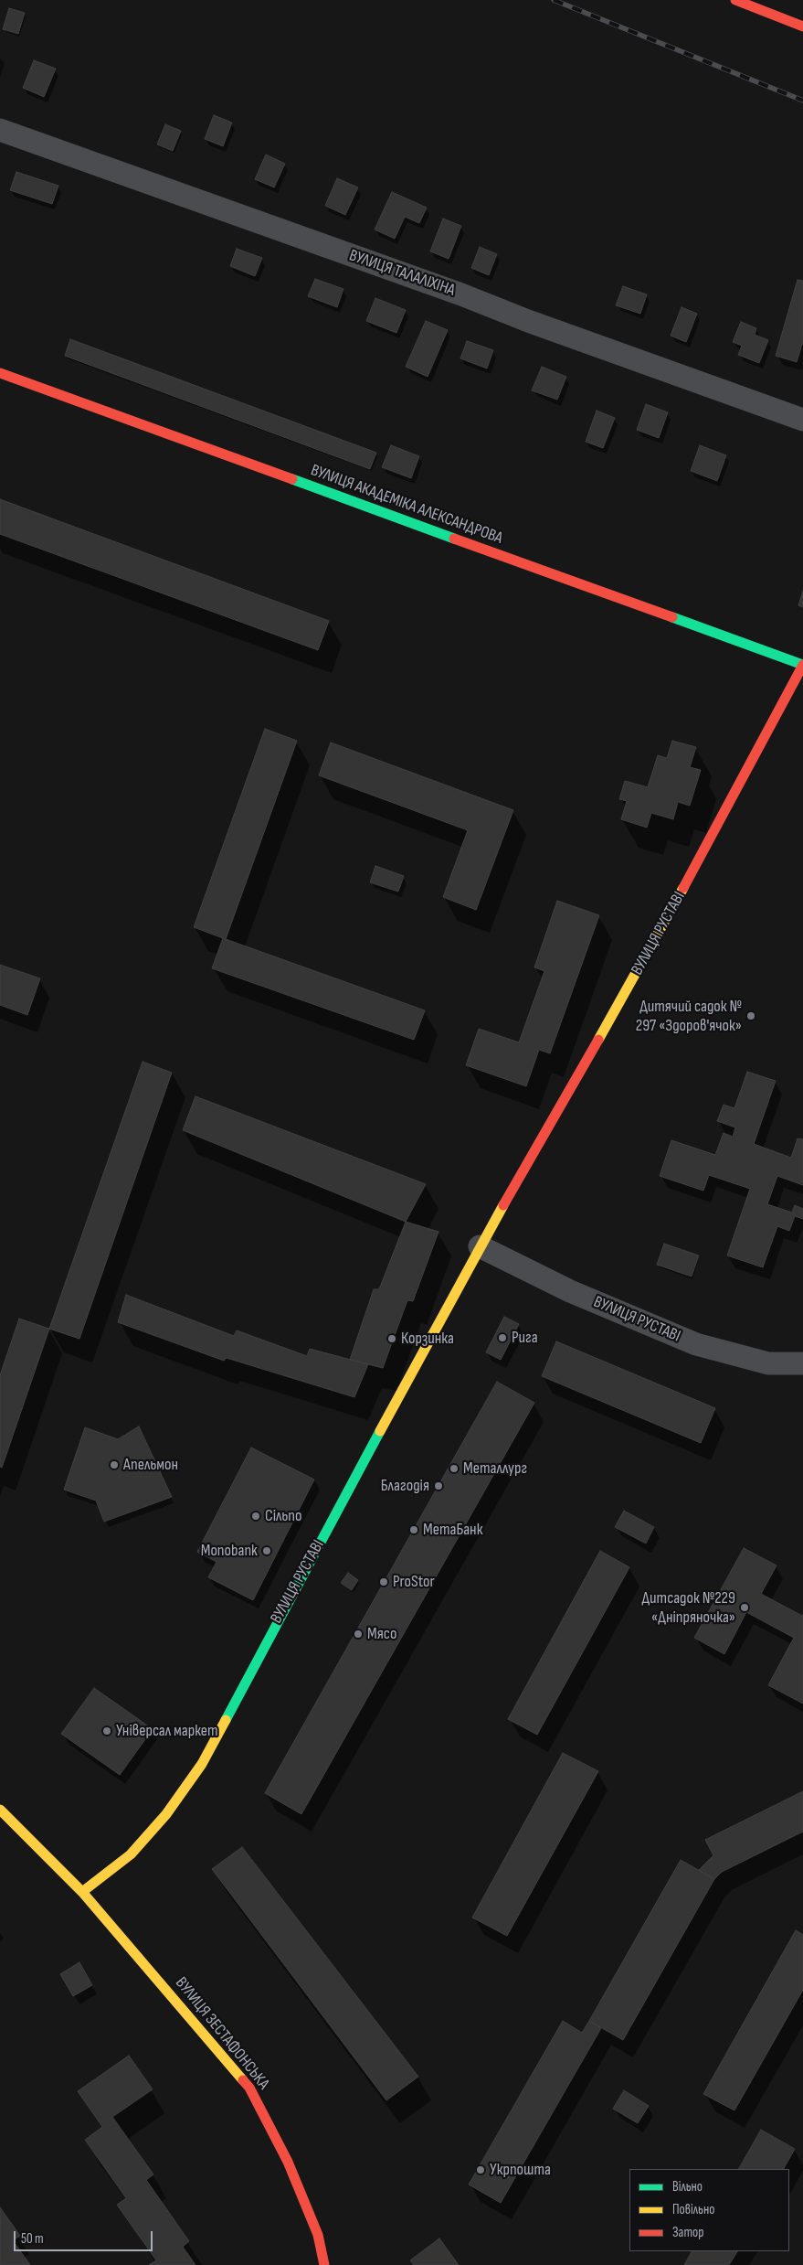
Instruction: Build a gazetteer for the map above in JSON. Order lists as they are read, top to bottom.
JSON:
{
  "streets": {
    "street": [
      "ВУЛИЦЯ ТАЛАЛІХІНА",
      "ВУЛИЦЯ АКАДЕМІКА АЛЕКСАНДРОВА",
      "ВУЛИЦЯ РУСТАВІ",
      "ВУЛИЦЯ ЗЕСТАФОНСЬКА"
    ]
  },
  "crossings": [
    ["ВУЛИЦЯ АКАДЕМІКА АЛЕКСАНДРОВА", "ВУЛИЦЯ РУСТАВІ"],
    ["ВУЛИЦЯ РУСТАВІ", "ВУЛИЦЯ ЗЕСТАФОНСЬКА"]
  ],
  "places": [
    "Дитячий садок № 297 «Здоров'ячок»",
    "Рига",
    "Корзинка",
    "Апельмон",
    "Металлург",
    "Благодія",
    "Сільпо",
    "МетаБанк",
    "Monobank",
    "ProStor",
    "Дитсадок №229 «Дніпряночка»",
    "Мясо",
    "Універсал маркет",
    "Укрпошта"
  ],
  "legend": ["Вільно", "Повільно", "Затор"],
  "scale_bar": "50 m"
}
